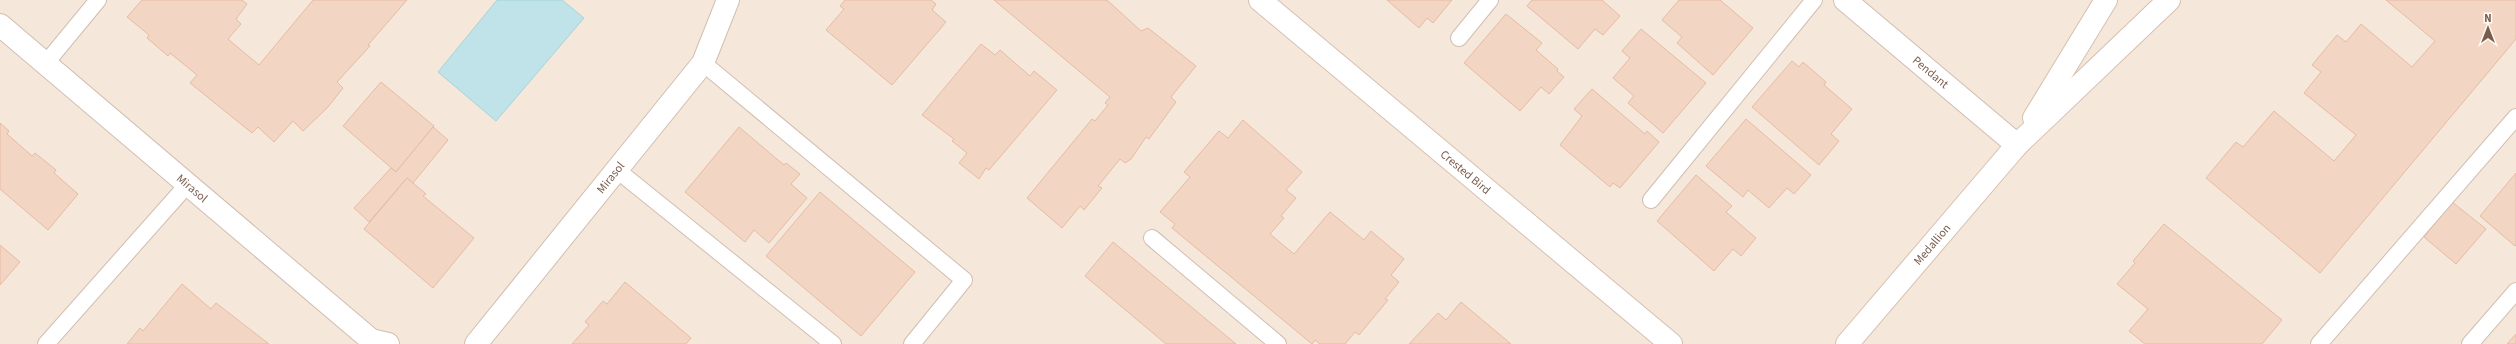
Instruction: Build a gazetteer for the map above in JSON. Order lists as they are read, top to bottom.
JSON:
{
  "streets": {
    "street": [
      "Pendant",
      "Crested Bird",
      "Mirasol",
      "Medallion"
    ]
  },
  "crossings": [
    ["Pendant", "Medallion"]
  ],
  "north": "top"
}
